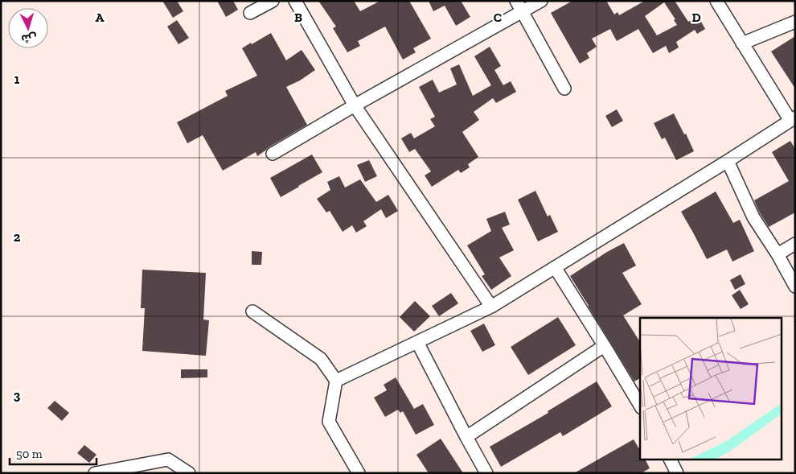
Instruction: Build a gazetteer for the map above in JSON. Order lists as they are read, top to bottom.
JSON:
{
  "scale_bar": "50 m",
  "north": "bottom",
  "grid": {
    "columns": [
      "A",
      "B",
      "C",
      "D"
    ],
    "rows": ["1", "2", "3"]
  }
}
